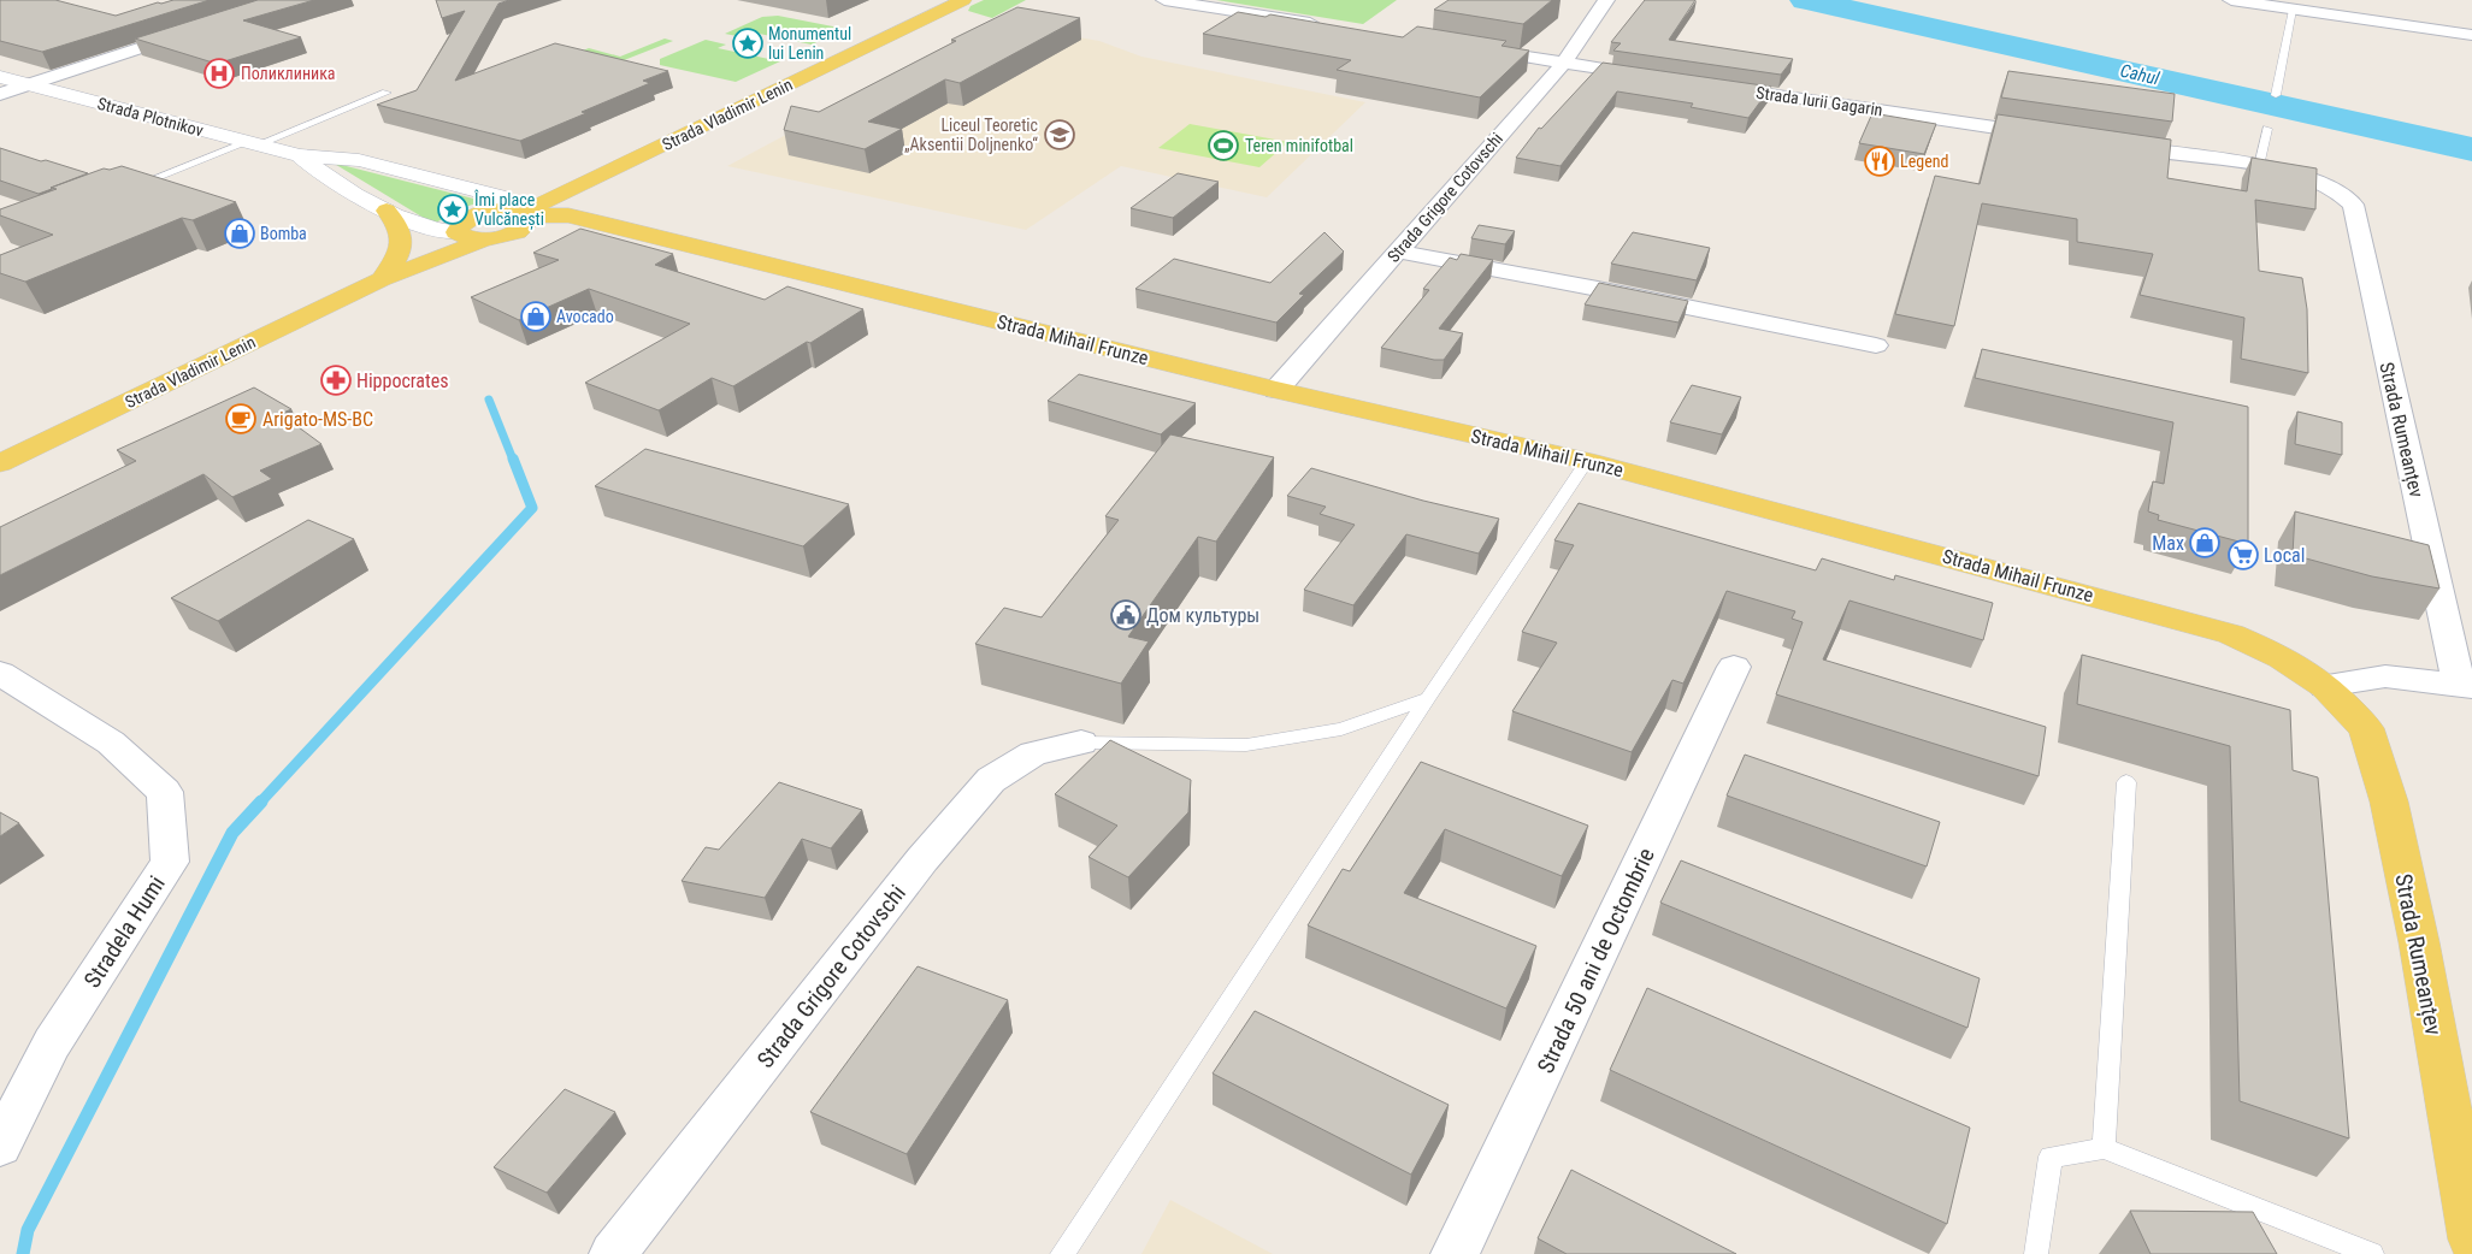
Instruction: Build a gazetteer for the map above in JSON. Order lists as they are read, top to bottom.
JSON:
{
  "streets": {
    "main road": [
      "Strada Vladimir Lenin",
      "Strada Plotnikov",
      "Strada Mihail Frunze",
      "Strada Rumeanțev"
    ],
    "street": [
      "Strada Iurii Gagarin",
      "Strada Grigore Cotovschi",
      "Stradela Humi",
      "Strada 50 ani de Octombrie"
    ]
  },
  "crossings": [
    ["Strada Vladimir Lenin", "Strada Plotnikov"],
    ["Strada Vladimir Lenin", "Strada Mihail Frunze"],
    ["Strada Plotnikov", "Strada Mihail Frunze"],
    ["Strada Grigore Cotovschi", "Strada Mihail Frunze"],
    ["Strada Mihail Frunze", "Strada Rumeanțev"]
  ],
  "water": ["Cahul"],
  "places": {
    "place": ["Monumentul lui Lenin", "Îmi place Vulcănești"],
    "hospital": ["Поликлиника"],
    "school or university": ["Liceul Teoretic „Aksentii Doljnenko“"],
    "sports": ["Teren minifotbal"],
    "restaurant": ["Legend"],
    "shop": ["Bomba", "Avocado", "Max"],
    "pharmacy": ["Hippocrates"],
    "cafe": ["Arigato-MS-BC"],
    "supermarket": ["Local"],
    "public building": ["Дом культуры"]
  }
}
